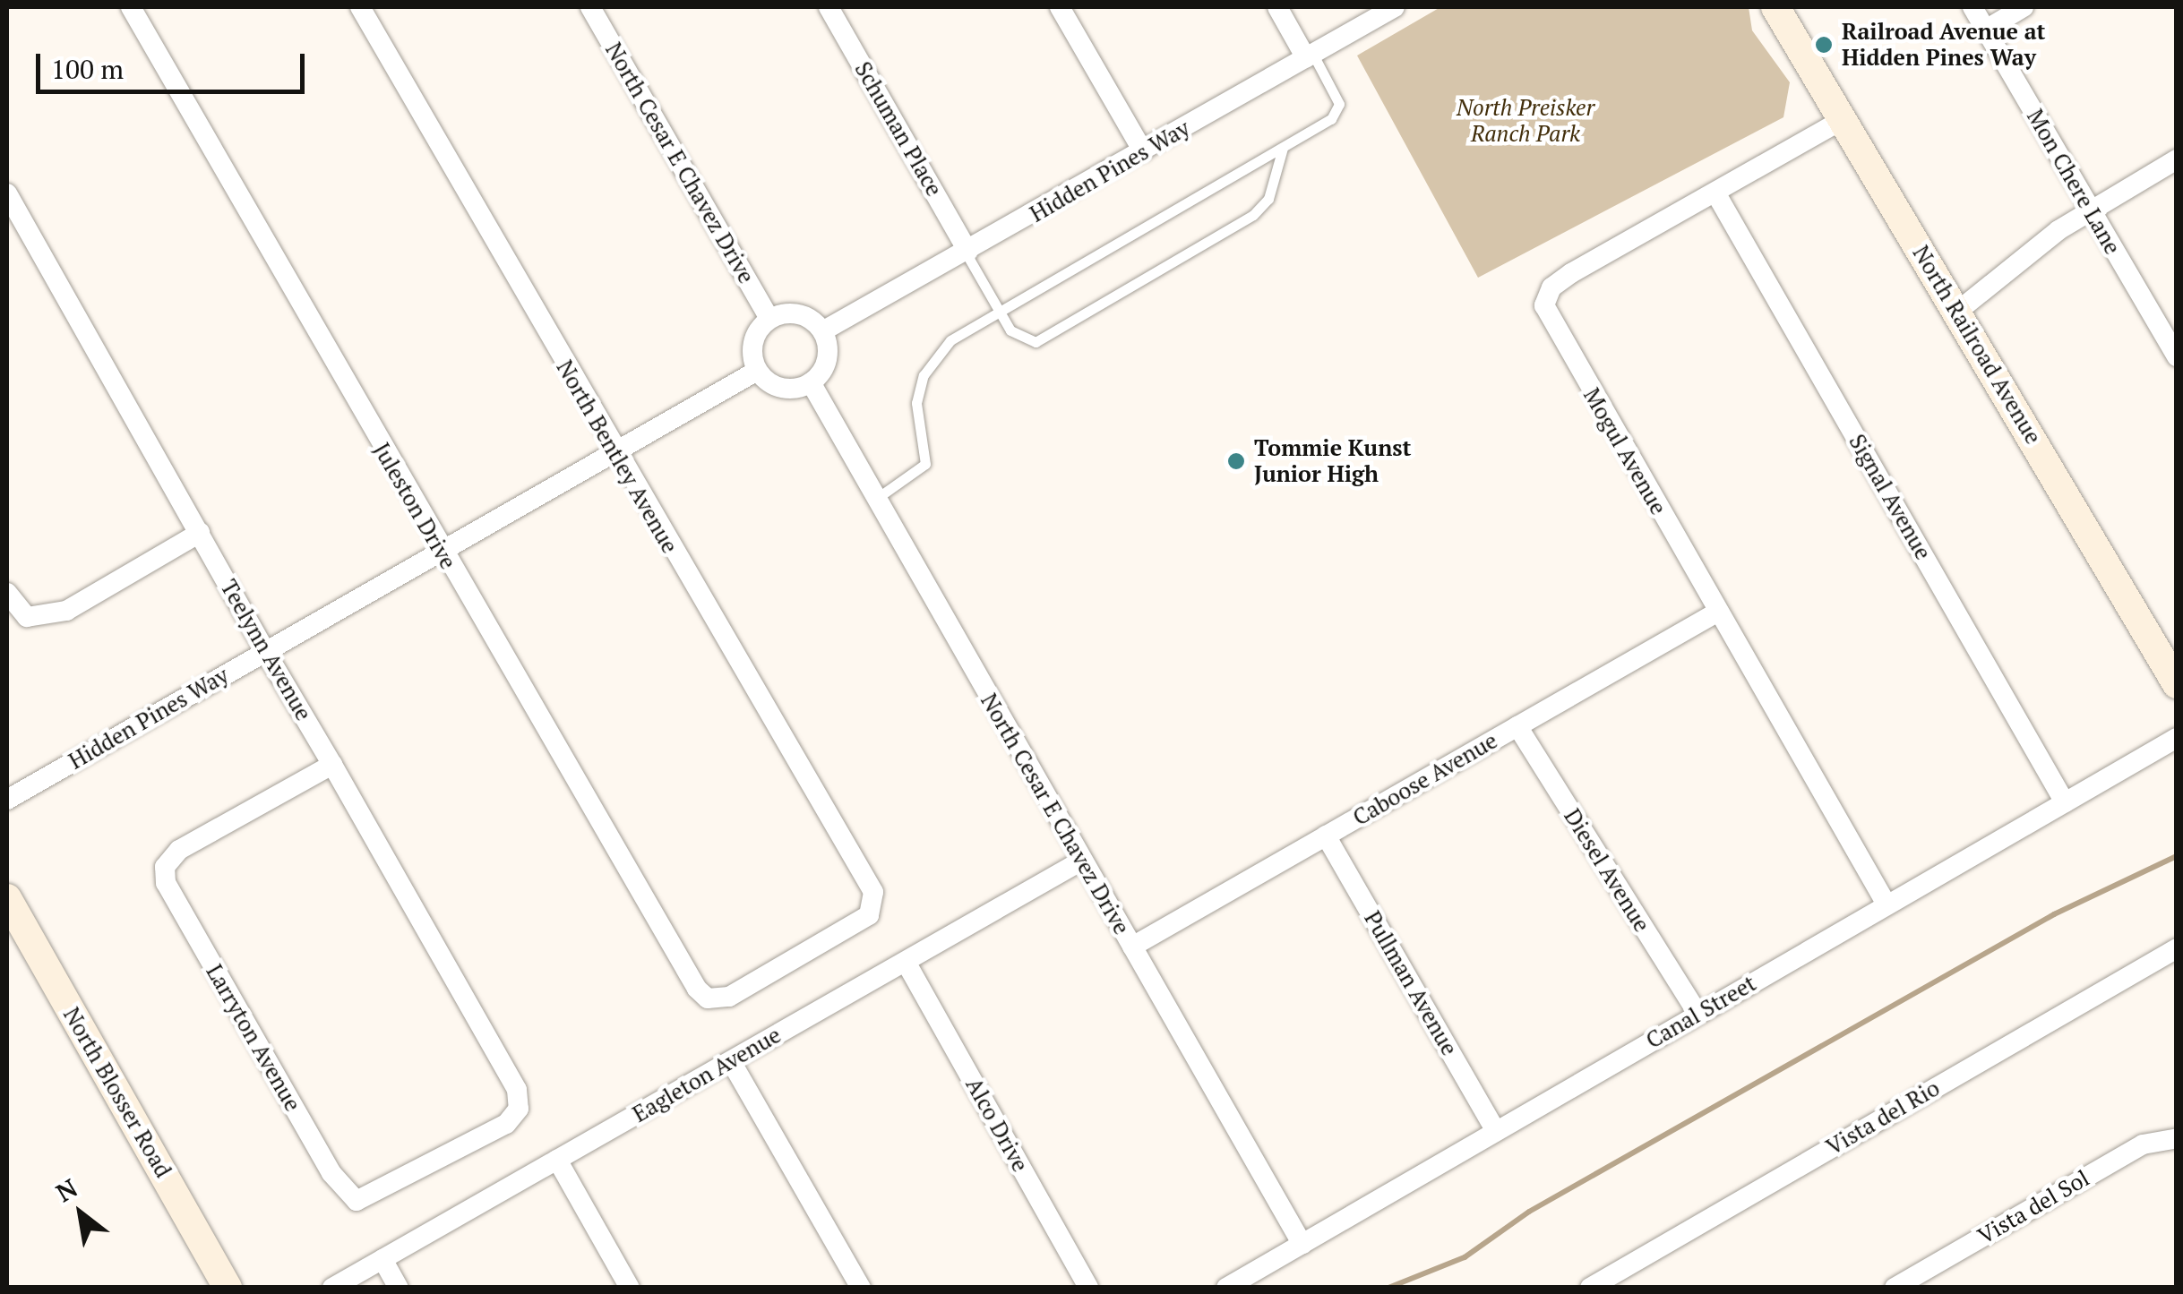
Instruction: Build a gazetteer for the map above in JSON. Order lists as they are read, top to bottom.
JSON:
{
  "streets": {
    "street": [
      "Schuman Place",
      "North Cesar E Chavez Drive",
      "Hidden Pines Way",
      "Mon Chere Lane",
      "North Railroad Avenue",
      "Mogul Avenue",
      "North Bentley Avenue",
      "Signal Avenue",
      "Juleston Drive",
      "Teelynn Avenue",
      "Caboose Avenue",
      "Diesel Avenue",
      "Pullman Avenue",
      "Canal Street",
      "Larryton Avenue",
      "Eagleton Avenue",
      "North Blosser Road",
      "Vista del Rio",
      "Alco Drive",
      "Vista del Sol"
    ]
  },
  "crossings": [
    ["Schuman Place", "Hidden Pines Way"],
    ["North Cesar E Chavez Drive", "Hidden Pines Way"],
    ["North Cesar E Chavez Drive", "Caboose Avenue"],
    ["North Cesar E Chavez Drive", "Canal Street"],
    ["North Cesar E Chavez Drive", "Eagleton Avenue"],
    ["Hidden Pines Way", "North Bentley Avenue"],
    ["Hidden Pines Way", "Juleston Drive"],
    ["Hidden Pines Way", "Teelynn Avenue"],
    ["North Railroad Avenue", "Mogul Avenue"],
    ["Mogul Avenue", "Signal Avenue"],
    ["Mogul Avenue", "Caboose Avenue"],
    ["Mogul Avenue", "Canal Street"],
    ["North Bentley Avenue", "Juleston Drive"],
    ["Signal Avenue", "Canal Street"],
    ["Teelynn Avenue", "Larryton Avenue"],
    ["Caboose Avenue", "Diesel Avenue"],
    ["Caboose Avenue", "Pullman Avenue"],
    ["Diesel Avenue", "Canal Street"],
    ["Pullman Avenue", "Canal Street"],
    ["Eagleton Avenue", "Alco Drive"]
  ],
  "parks": ["North Preisker Ranch Park"],
  "places": ["Railroad Avenue at Hidden Pines Way", "Tommie Kunst Junior High"],
  "scale_bar": "100 m",
  "north": "top left"
}
